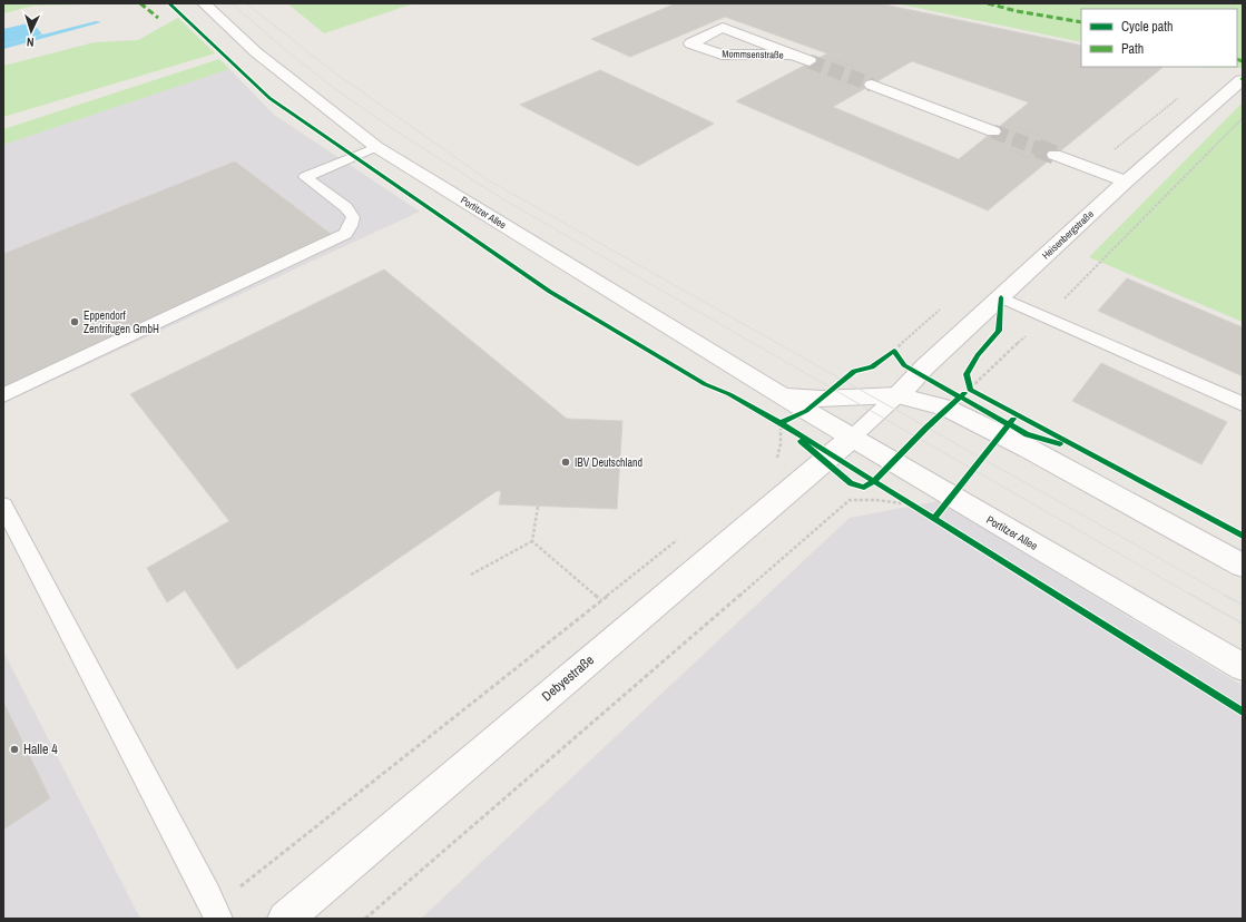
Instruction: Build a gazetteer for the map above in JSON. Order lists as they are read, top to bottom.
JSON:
{
  "streets": {
    "street": [
      "Mommsenstraße",
      "Portitzer Allee",
      "Heisenbergstraße",
      "Debyestraße"
    ]
  },
  "crossings": [
    ["Portitzer Allee", "Heisenbergstraße"],
    ["Portitzer Allee", "Debyestraße"]
  ],
  "places": ["Eppendorf Zentrifugen GmbH", "IBV Deutschland", "Halle 4"],
  "legend": ["Cycle path", "Path"],
  "north": "bottom"
}
